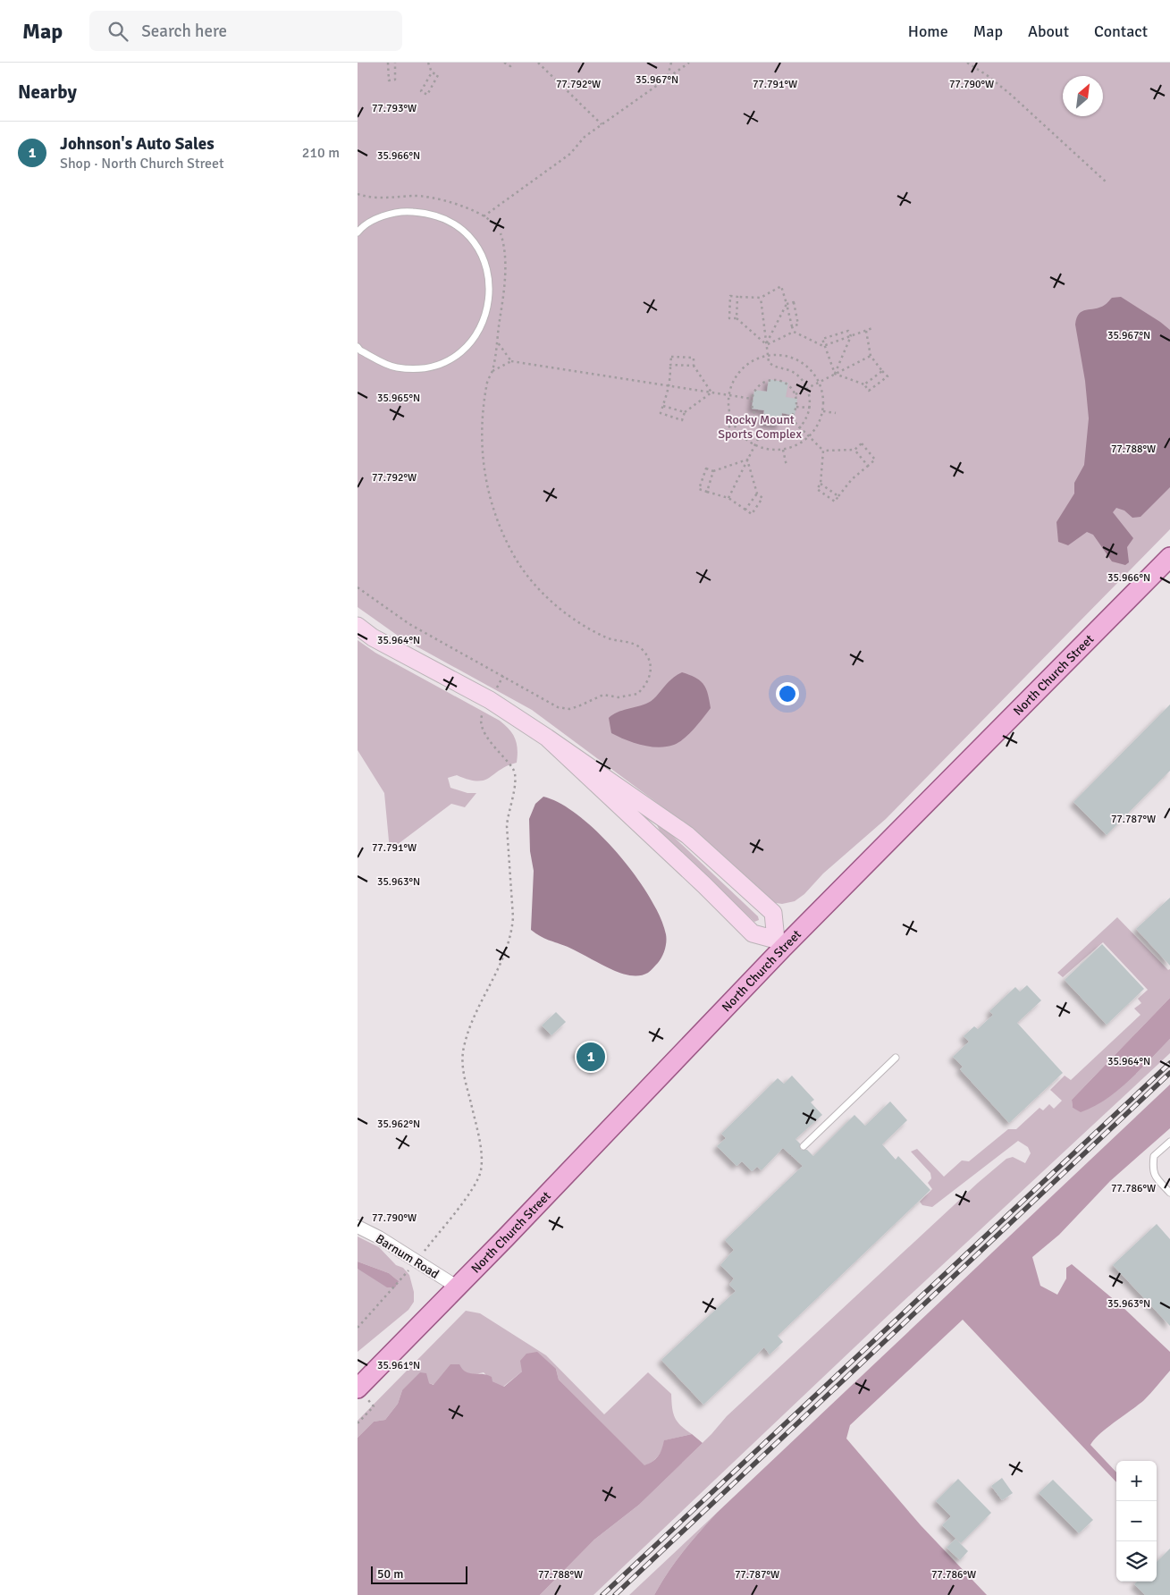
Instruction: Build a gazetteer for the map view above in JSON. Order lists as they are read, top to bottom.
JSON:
{
  "streets": {
    "main road": ["North Church Street"],
    "street": ["Barnum Road"]
  },
  "crossings": [
    ["North Church Street", "Barnum Road"]
  ],
  "parks": ["Rocky Mount Sports Complex"],
  "scale_bar": "50 m",
  "north": "top right",
  "page": {
    "header": "Map",
    "search": "Search here",
    "nav": [
      "Home",
      "Map",
      "About",
      "Contact"
    ],
    "heading": "Nearby",
    "list": [
      {
        "mark": "1",
        "name": "Johnson's Auto Sales",
        "note": "Shop · North Church Street",
        "value": "210 m"
      }
    ],
    "pins": "1",
    "map_buttons": ["+", "−"],
    "scale": "50 m"
  },
  "coordinates": [
    "35.967°N",
    "77.792°W",
    "77.791°W",
    "77.790°W",
    "77.793°W",
    "35.966°N",
    "35.965°N",
    "77.788°W",
    "35.964°N",
    "77.787°W",
    "35.963°N",
    "35.962°N",
    "77.786°W",
    "35.961°N"
  ]
}
